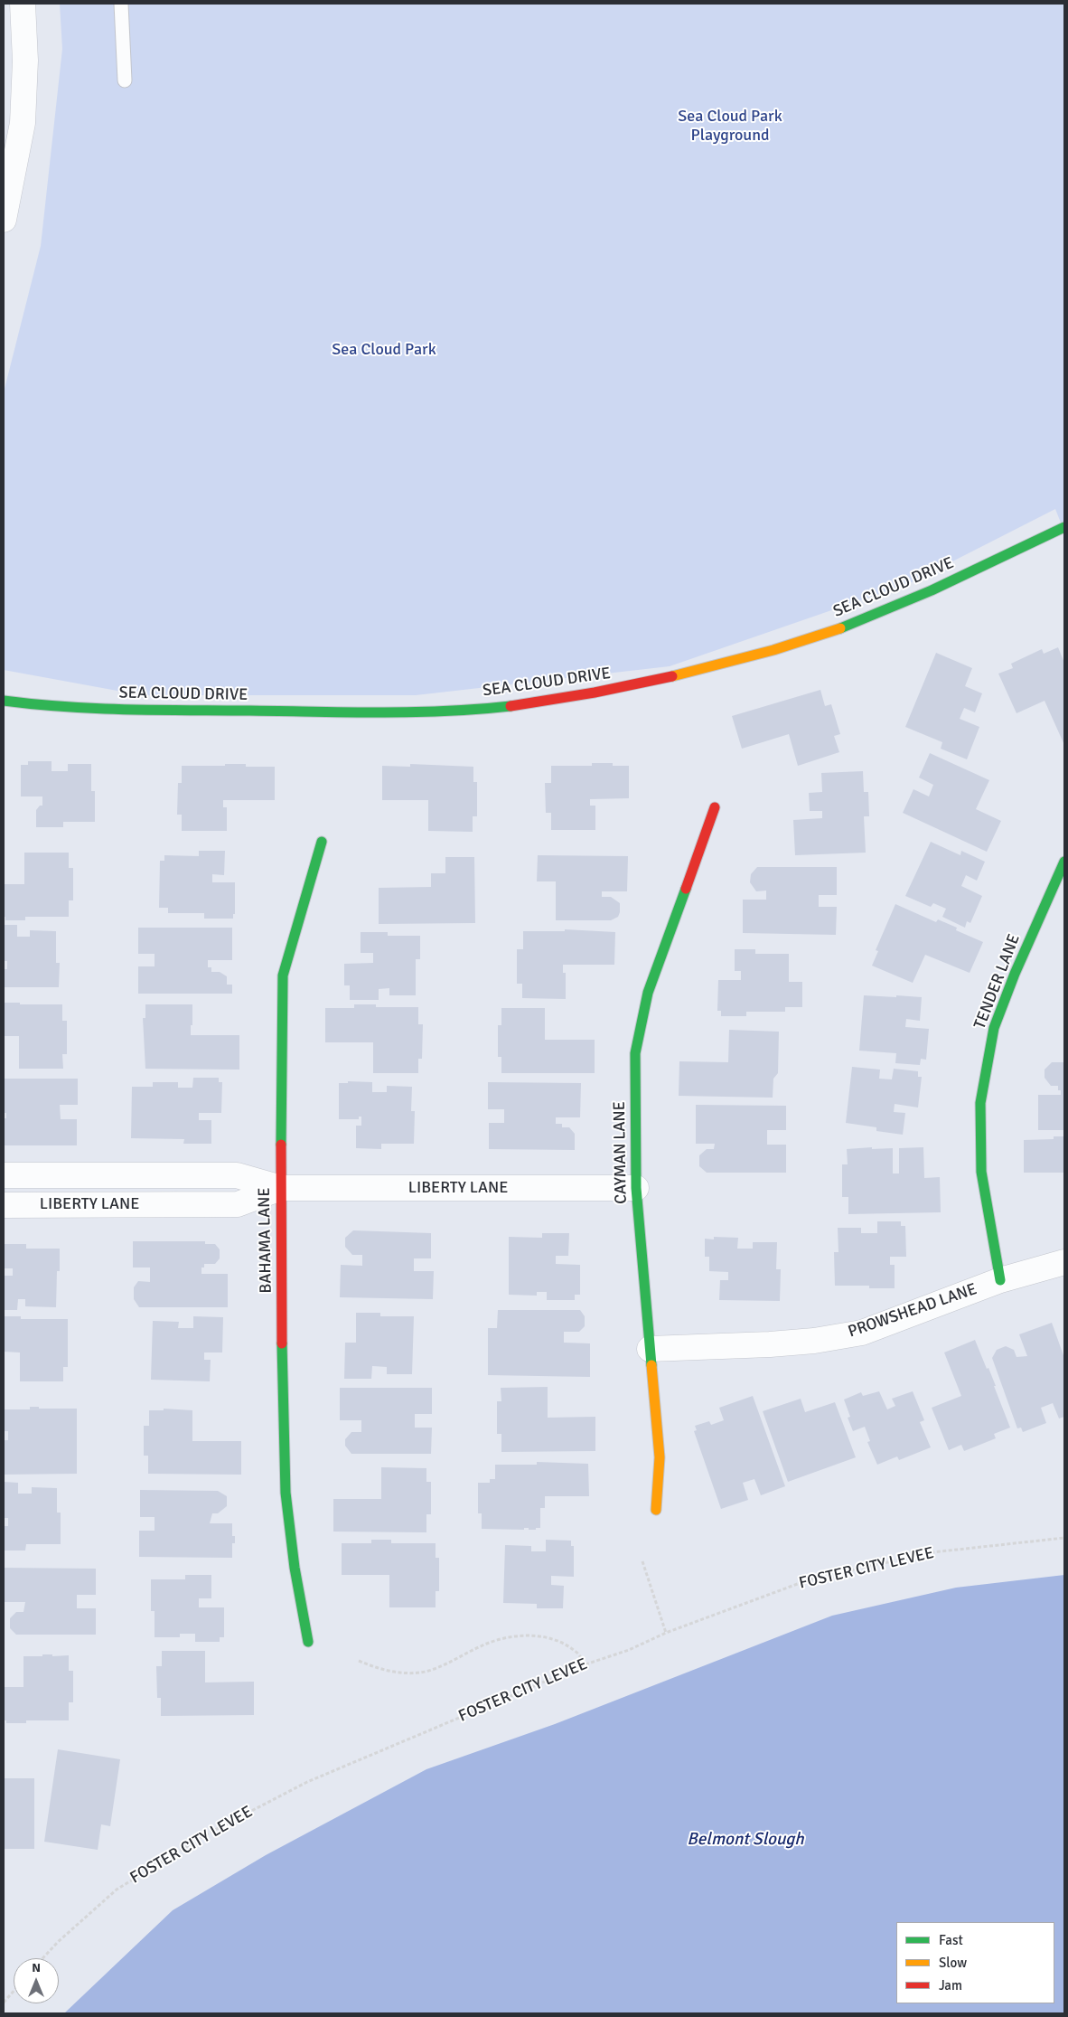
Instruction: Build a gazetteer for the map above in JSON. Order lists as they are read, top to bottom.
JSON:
{
  "streets": {
    "street": [
      "SEA CLOUD DRIVE",
      "TENDER LANE",
      "CAYMAN LANE",
      "LIBERTY LANE",
      "BAHAMA LANE",
      "PROWSHEAD LANE"
    ],
    "path": ["FOSTER CITY LEVEE"]
  },
  "crossings": [
    ["TENDER LANE", "PROWSHEAD LANE"],
    ["CAYMAN LANE", "LIBERTY LANE"],
    ["CAYMAN LANE", "PROWSHEAD LANE"],
    ["LIBERTY LANE", "BAHAMA LANE"]
  ],
  "water": ["Belmont Slough"],
  "parks": ["Sea Cloud Park Playground", "Sea Cloud Park"],
  "legend": ["Fast", "Slow", "Jam"],
  "north": "top"
}
